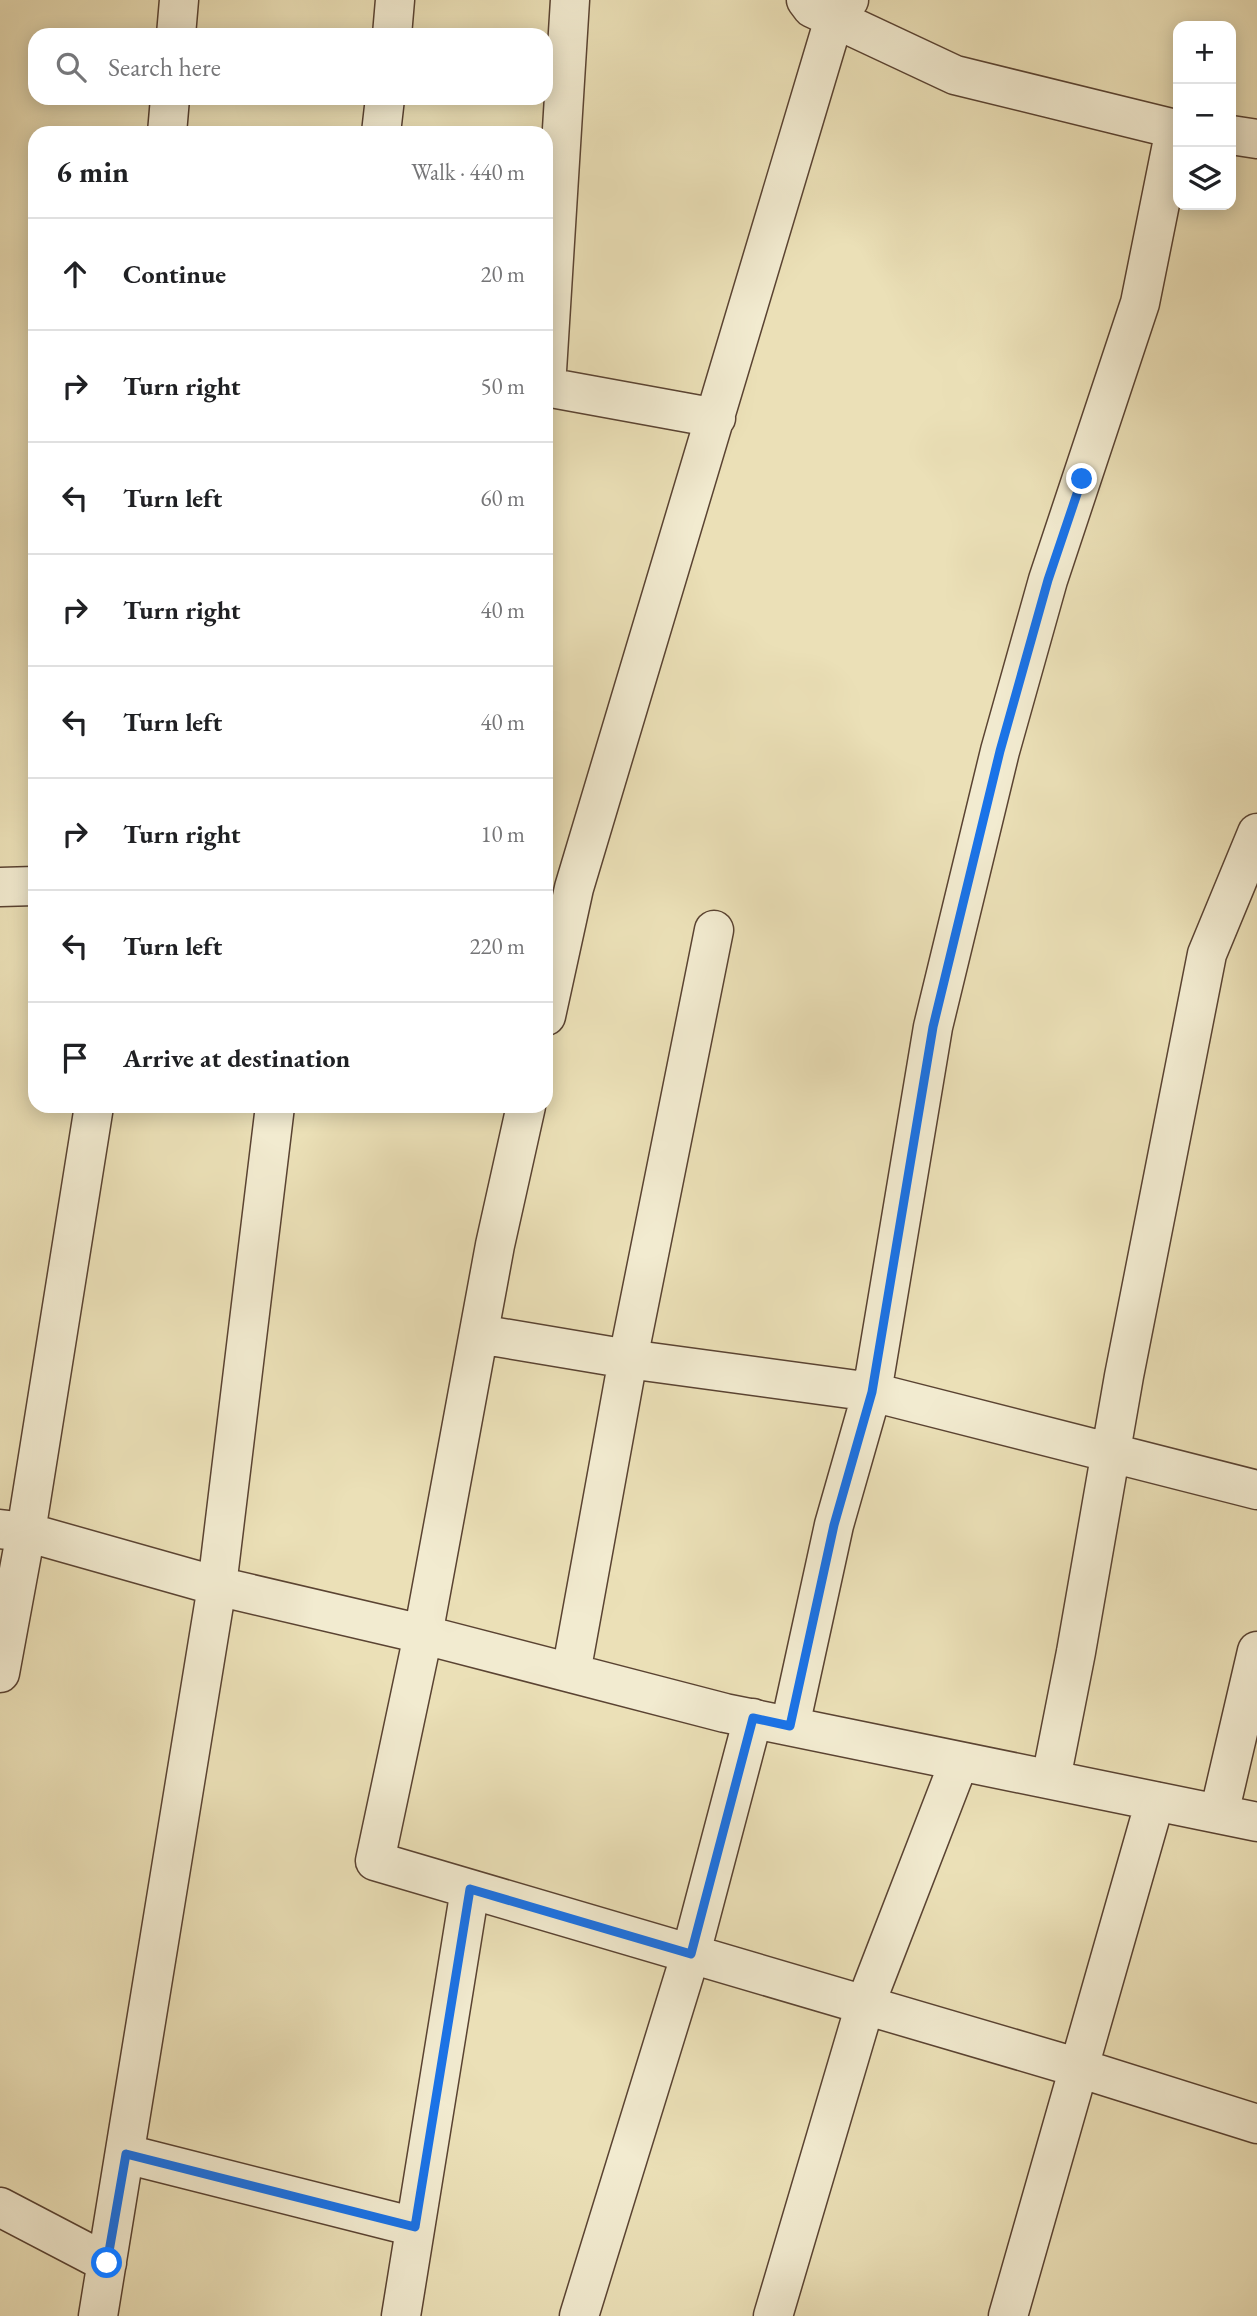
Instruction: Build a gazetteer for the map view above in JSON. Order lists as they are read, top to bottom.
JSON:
{
  "page": {
    "map_buttons": ["+", "−"],
    "search": "Search here",
    "heading": ["6 min", "Walk · 440 m"],
    "list": [
      ["Continue", "20 m"],
      ["Turn right", "50 m"],
      ["Turn left", "60 m"],
      ["Turn right", "40 m"],
      ["Turn left", "40 m"],
      ["Turn right", "10 m"],
      ["Turn left", "220 m"],
      "Arrive at destination"
    ]
  }
}
